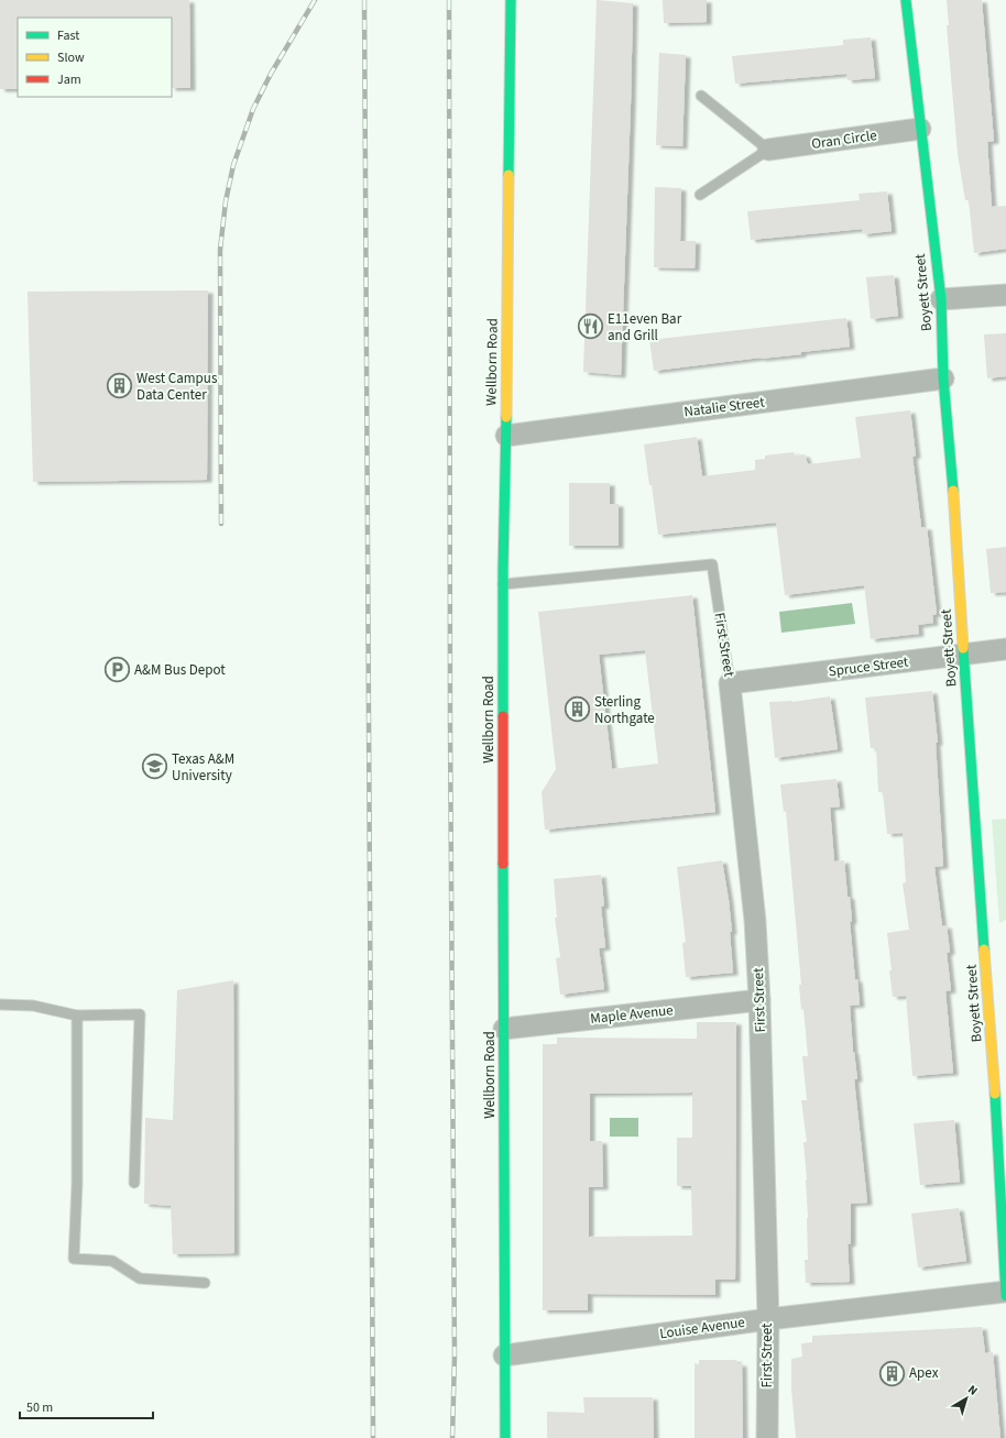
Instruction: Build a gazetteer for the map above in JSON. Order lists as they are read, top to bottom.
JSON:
{
  "streets": {
    "main road": ["Boyett Street", "Wellborn Road"],
    "street": [
      "Oran Circle",
      "Natalie Street",
      "First Street",
      "Spruce Street",
      "Maple Avenue",
      "Louise Avenue"
    ]
  },
  "crossings": [
    ["Oran Circle", "Boyett Street"],
    ["Boyett Street", "Natalie Street"],
    ["Boyett Street", "Spruce Street"],
    ["Boyett Street", "Louise Avenue"],
    ["Wellborn Road", "Natalie Street"],
    ["Wellborn Road", "First Street"],
    ["Wellborn Road", "Maple Avenue"],
    ["Wellborn Road", "Louise Avenue"],
    ["First Street", "Spruce Street"],
    ["First Street", "Maple Avenue"],
    ["First Street", "Louise Avenue"]
  ],
  "places": {
    "restaurant": ["E11even Bar and Grill"],
    "building": ["West Campus Data Center", "Sterling Northgate", "Apex"],
    "parking": ["A&M Bus Depot"],
    "school or university": ["Texas A&M University"]
  },
  "legend": ["Fast", "Slow", "Jam"],
  "scale_bar": "50 m",
  "north": "top right"
}
